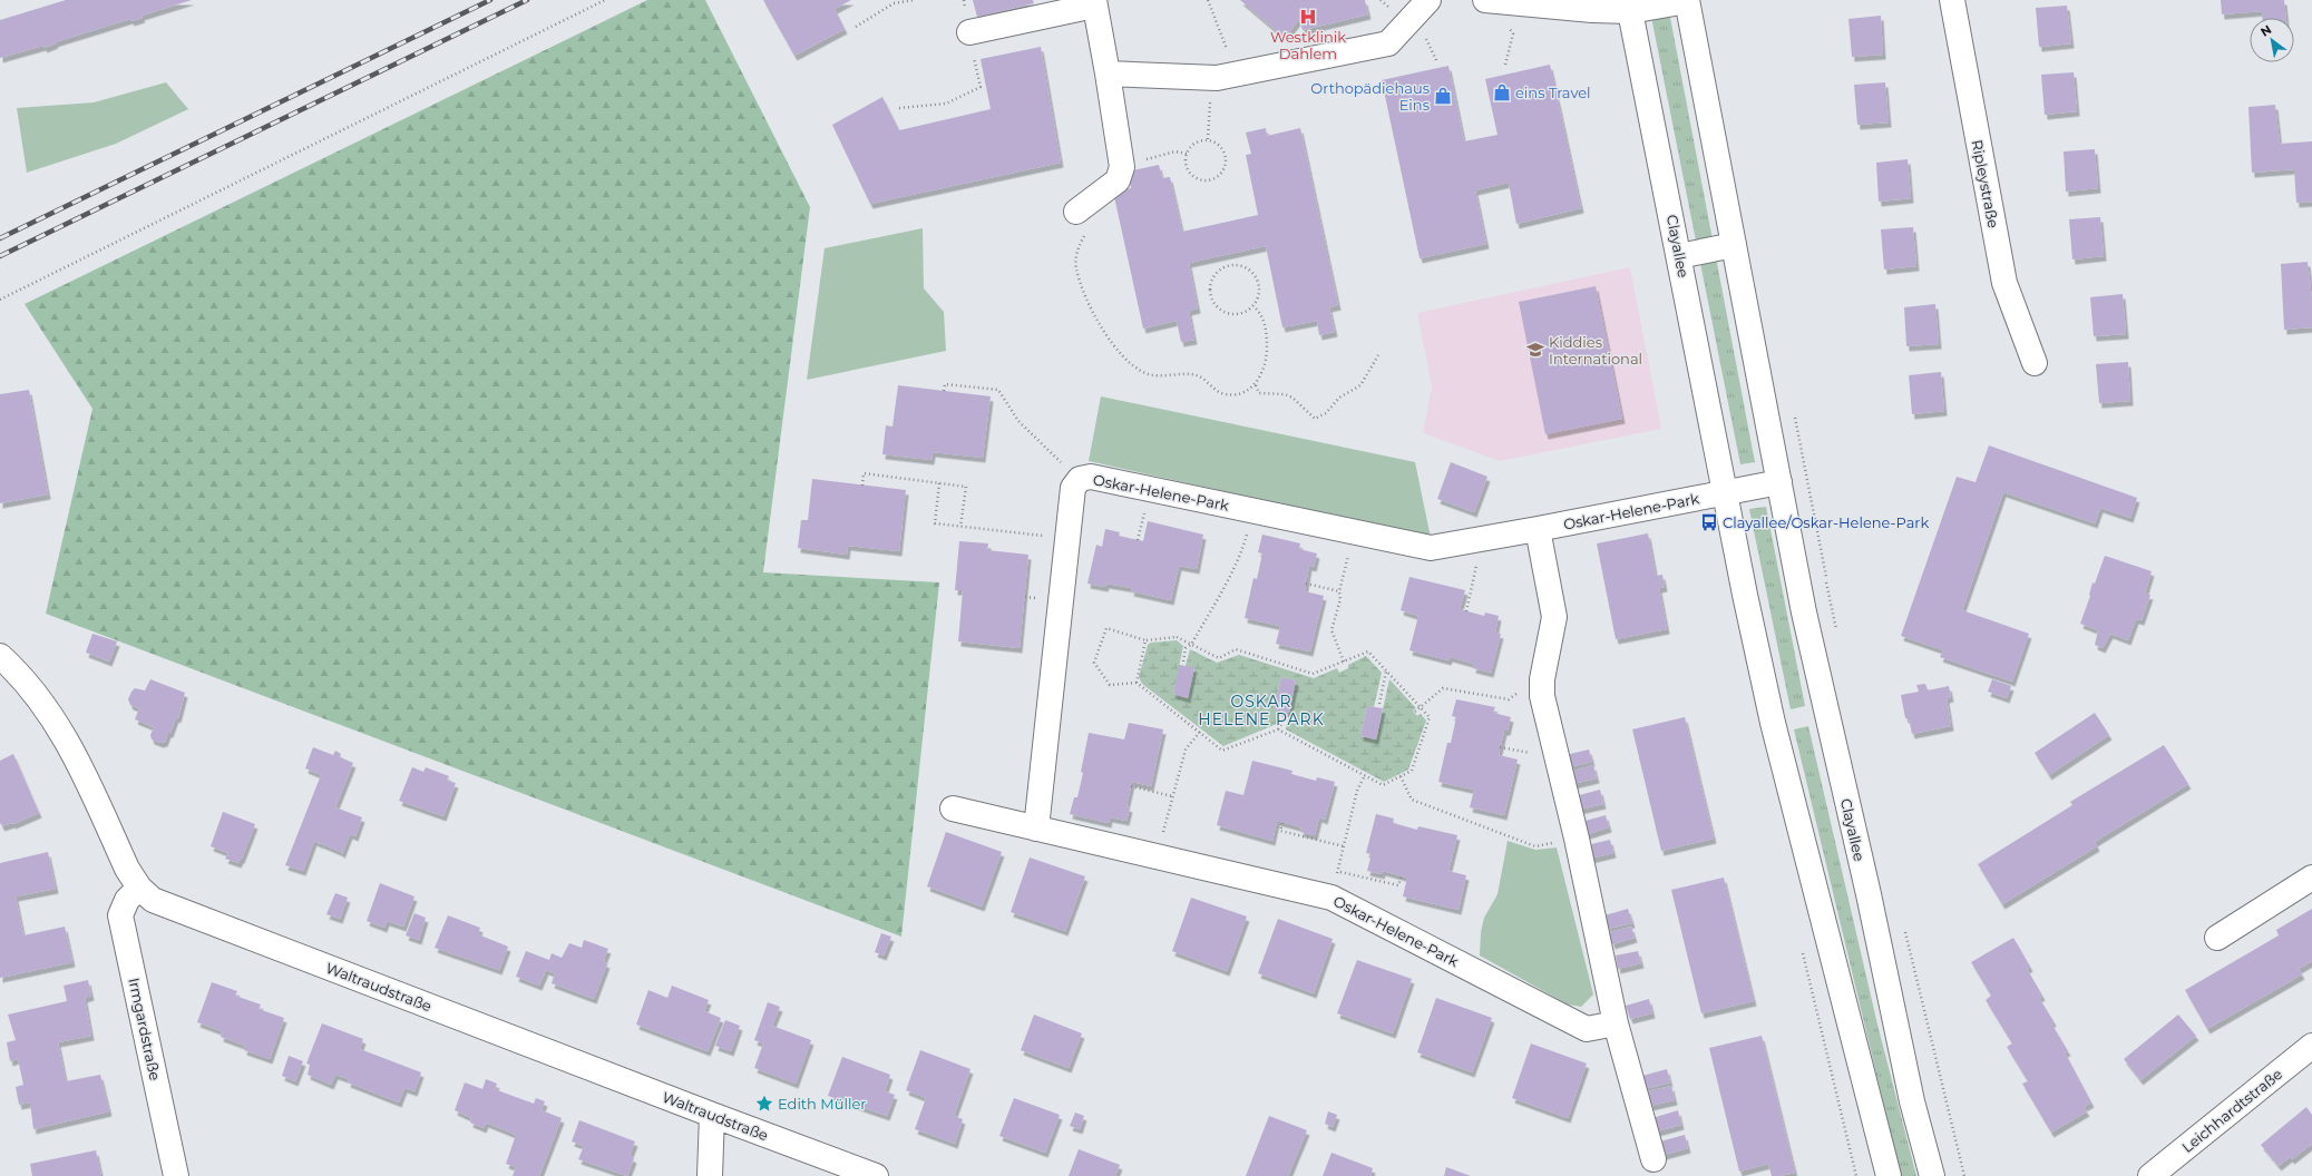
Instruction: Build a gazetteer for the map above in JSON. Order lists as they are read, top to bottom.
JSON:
{
  "streets": {
    "street": [
      "Ripleystraße",
      "Clayallee",
      "Oskar-Helene-Park",
      "Waltraudstraße",
      "Irmgardstraße",
      "Leichhardtstraße"
    ]
  },
  "crossings": [
    ["Clayallee", "Oskar-Helene-Park"],
    ["Waltraudstraße", "Irmgardstraße"]
  ],
  "districts": ["OSKAR HELENE PARK"],
  "places": {
    "hospital": ["Westklinik Dahlem"],
    "shop": ["eins Travel", "Orthopädiehaus Eins"],
    "school or university": ["Kiddies International"],
    "bus stop": ["Clayallee/Oskar-Helene-Park"],
    "place": ["Edith Müller"]
  },
  "north": "top left"
}
